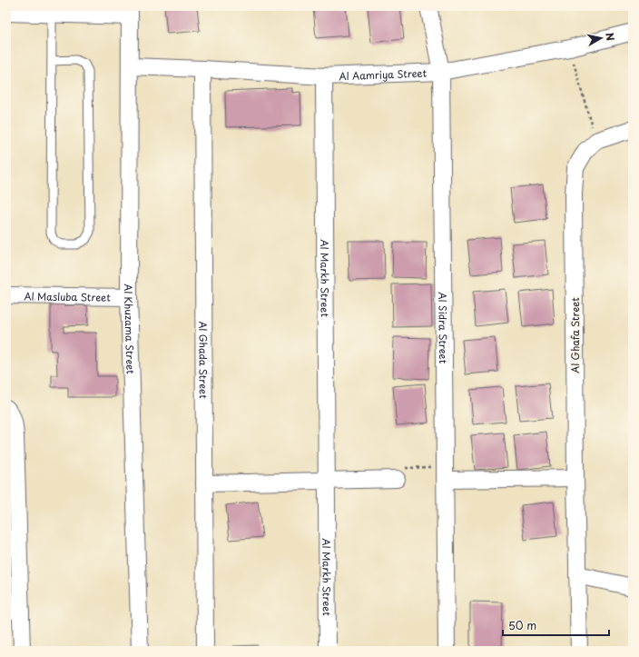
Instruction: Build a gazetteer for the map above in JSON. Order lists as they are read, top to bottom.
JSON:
{
  "streets": {
    "street": [
      "Al Aamriya Street",
      "Al Markh Street",
      "Al Masluba Street",
      "Al Sidra Street",
      "Al Khuzama Street",
      "Al Ghafa Street",
      "Al Ghada Street"
    ]
  },
  "crossings": [
    ["Al Aamriya Street", "Al Markh Street"],
    ["Al Aamriya Street", "Al Sidra Street"],
    ["Al Aamriya Street", "Al Khuzama Street"],
    ["Al Aamriya Street", "Al Ghada Street"],
    ["Al Masluba Street", "Al Khuzama Street"]
  ],
  "scale_bar": "50 m",
  "north": "right"
}
